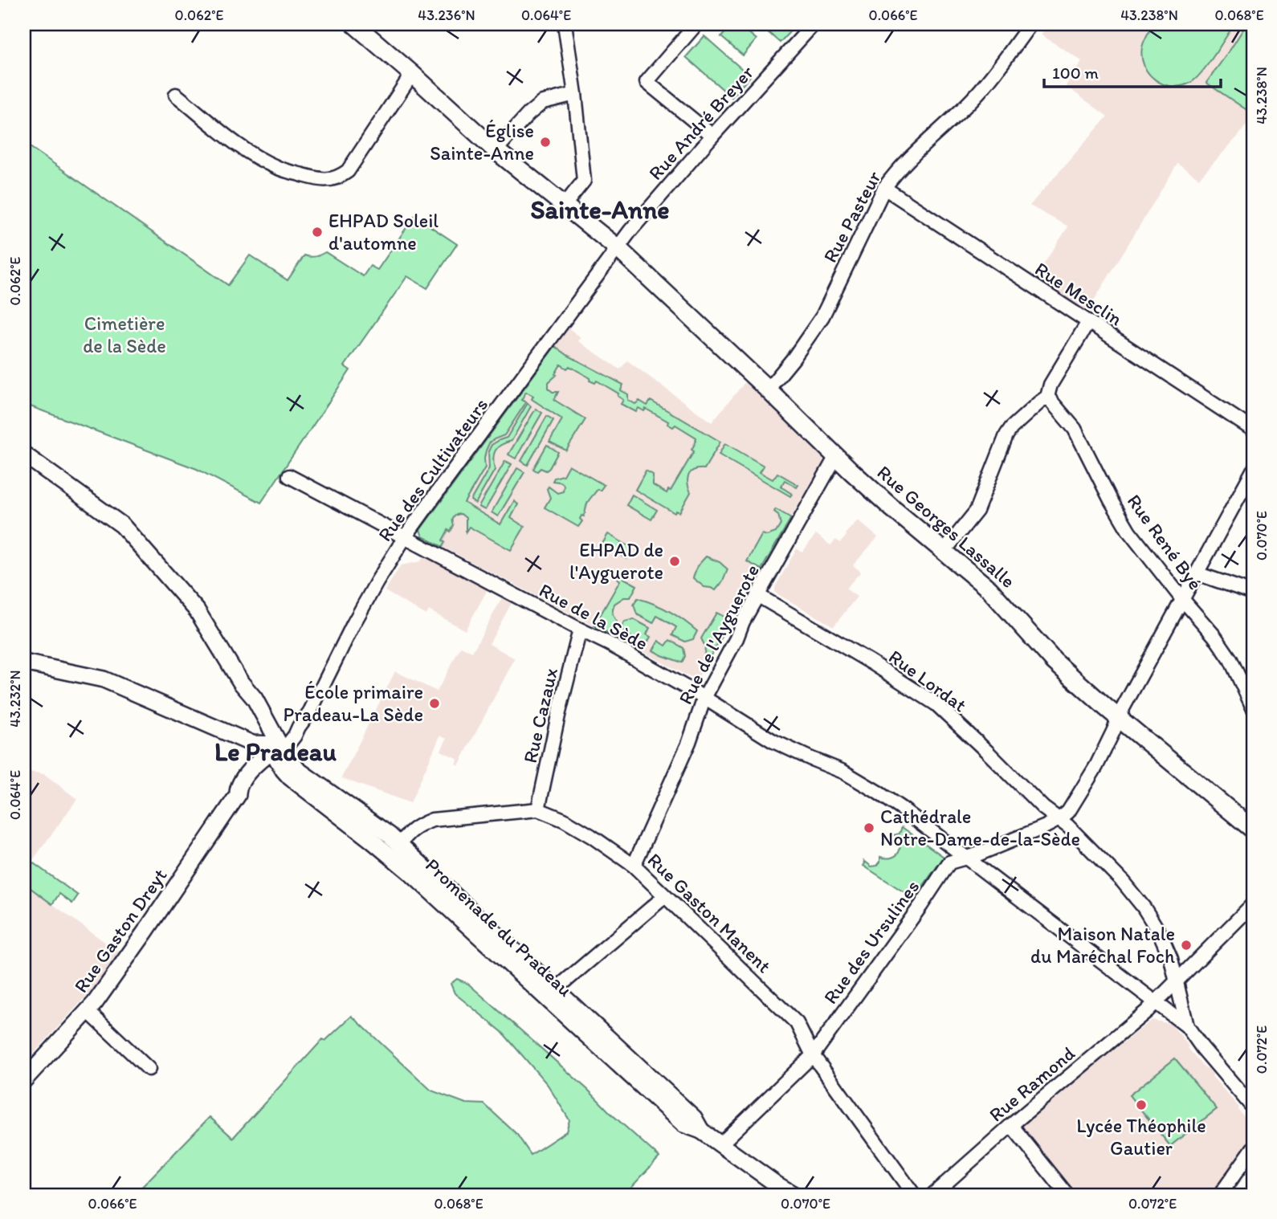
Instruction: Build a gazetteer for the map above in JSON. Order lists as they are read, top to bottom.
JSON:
{
  "streets": {
    "main road": ["Rue Georges Lassalle"],
    "street": [
      "Rue André Breyer",
      "Rue Pasteur",
      "Rue Mesclin",
      "Rue des Cultivateurs",
      "Rue René Byé",
      "Rue de la Sède",
      "Rue de l'Ayguerote",
      "Rue Lordat",
      "Rue Cazaux",
      "Rue Gaston Manent",
      "Promenade du Pradeau",
      "Rue Gaston Dreyt",
      "Rue des Ursulines",
      "Rue Ramond"
    ]
  },
  "crossings": [
    ["Rue André Breyer", "Rue des Cultivateurs"],
    ["Rue André Breyer", "Rue Georges Lassalle"],
    ["Rue Pasteur", "Rue Mesclin"],
    ["Rue Pasteur", "Rue Georges Lassalle"],
    ["Rue des Cultivateurs", "Rue Georges Lassalle"],
    ["Rue des Cultivateurs", "Rue de la Sède"],
    ["Rue des Cultivateurs", "Promenade du Pradeau"],
    ["Rue des Cultivateurs", "Rue Gaston Dreyt"],
    ["Rue Georges Lassalle", "Rue de l'Ayguerote"],
    ["Rue de la Sède", "Rue de l'Ayguerote"],
    ["Rue de la Sède", "Rue Lordat"],
    ["Rue de la Sède", "Rue Cazaux"],
    ["Rue de la Sède", "Rue des Ursulines"],
    ["Rue de la Sède", "Rue Ramond"],
    ["Rue de l'Ayguerote", "Rue Lordat"],
    ["Rue de l'Ayguerote", "Rue Gaston Manent"],
    ["Rue Lordat", "Rue des Ursulines"],
    ["Rue Lordat", "Rue Ramond"],
    ["Rue Cazaux", "Rue Gaston Manent"],
    ["Rue Gaston Manent", "Promenade du Pradeau"],
    ["Rue Gaston Manent", "Rue des Ursulines"],
    ["Promenade du Pradeau", "Rue Gaston Dreyt"],
    ["Promenade du Pradeau", "Rue des Ursulines"]
  ],
  "districts": ["Sainte-Anne", "Le Pradeau"],
  "parks": ["Cimetière de la Sède"],
  "places": [
    "Église Sainte-Anne",
    "EHPAD Soleil d'automne",
    "EHPAD de l'Ayguerote",
    "École primaire Pradeau-La Sède",
    "Cathédrale Notre-Dame-de-la-Sède",
    "Maison Natale du Maréchal Foch",
    "Lycée Théophile Gautier"
  ],
  "scale_bar": "100 m",
  "coordinates": [
    "0.062°E",
    "43.236°N",
    "0.064°E",
    "0.066°E",
    "43.238°N",
    "0.068°E",
    "0.070°E",
    "43.232°N",
    "0.072°E"
  ]
}
